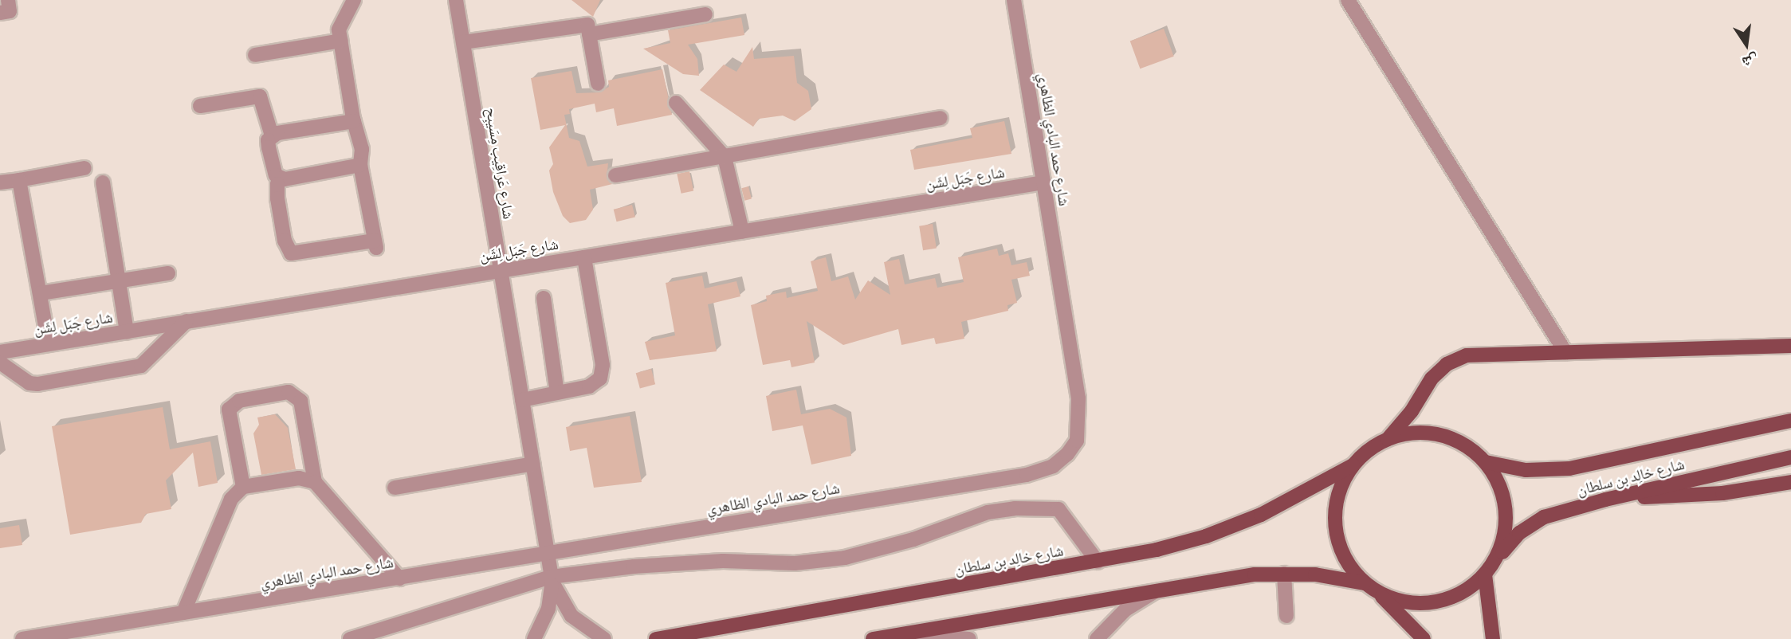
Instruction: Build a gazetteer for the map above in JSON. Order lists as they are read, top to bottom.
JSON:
{
  "streets": {
    "main road": ["شارع خالِد بن سلطان"],
    "street": ["شارع حمد البادي الظاهري", "شارع عَراقِيب مِسَيبِح", "شارع جَبَل لِشَن"]
  },
  "crossings": [
    ["شارع حمد البادي الظاهري", "شارع عَراقِيب مِسَيبِح"],
    ["شارع حمد البادي الظاهري", "شارع جَبَل لِشَن"],
    ["شارع عَراقِيب مِسَيبِح", "شارع جَبَل لِشَن"]
  ],
  "north": "bottom"
}
